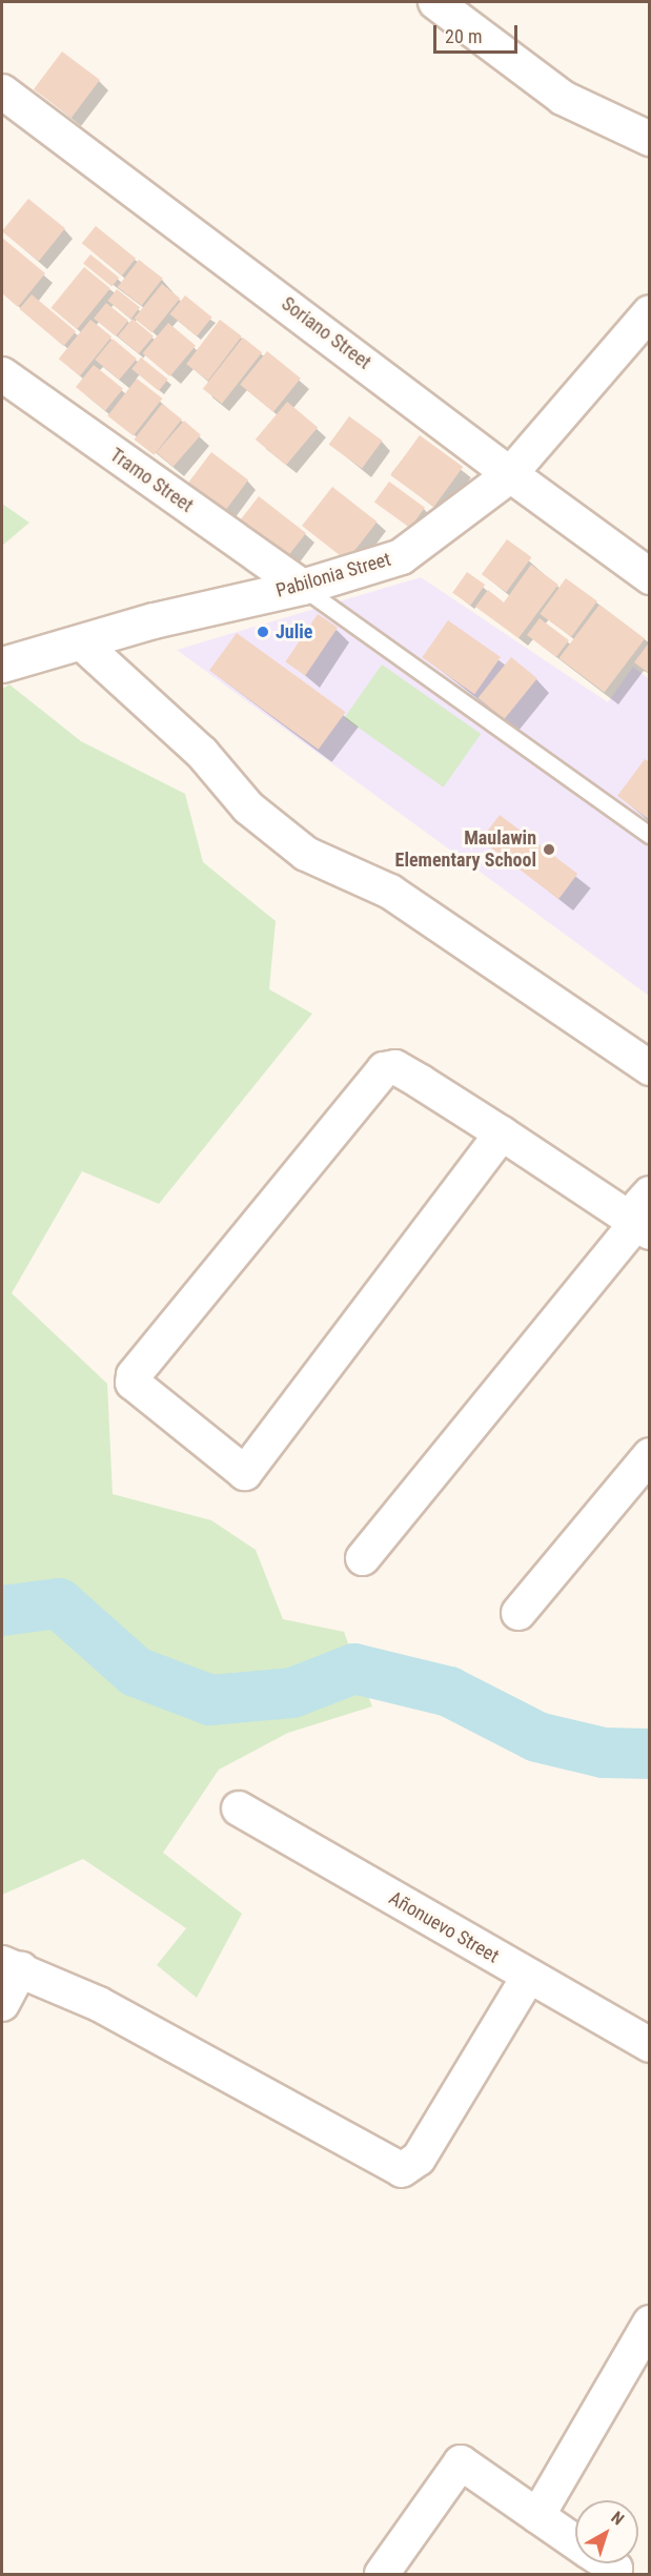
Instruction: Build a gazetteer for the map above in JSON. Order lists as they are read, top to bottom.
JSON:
{
  "streets": {
    "street": [
      "Soriano Street",
      "Tramo Street",
      "Pabilonia Street",
      "Añonuevo Street"
    ]
  },
  "crossings": [
    ["Soriano Street", "Pabilonia Street"],
    ["Tramo Street", "Pabilonia Street"]
  ],
  "places": ["Julie", "Maulawin Elementary School"],
  "scale_bar": "20 m",
  "north": "top right"
}
